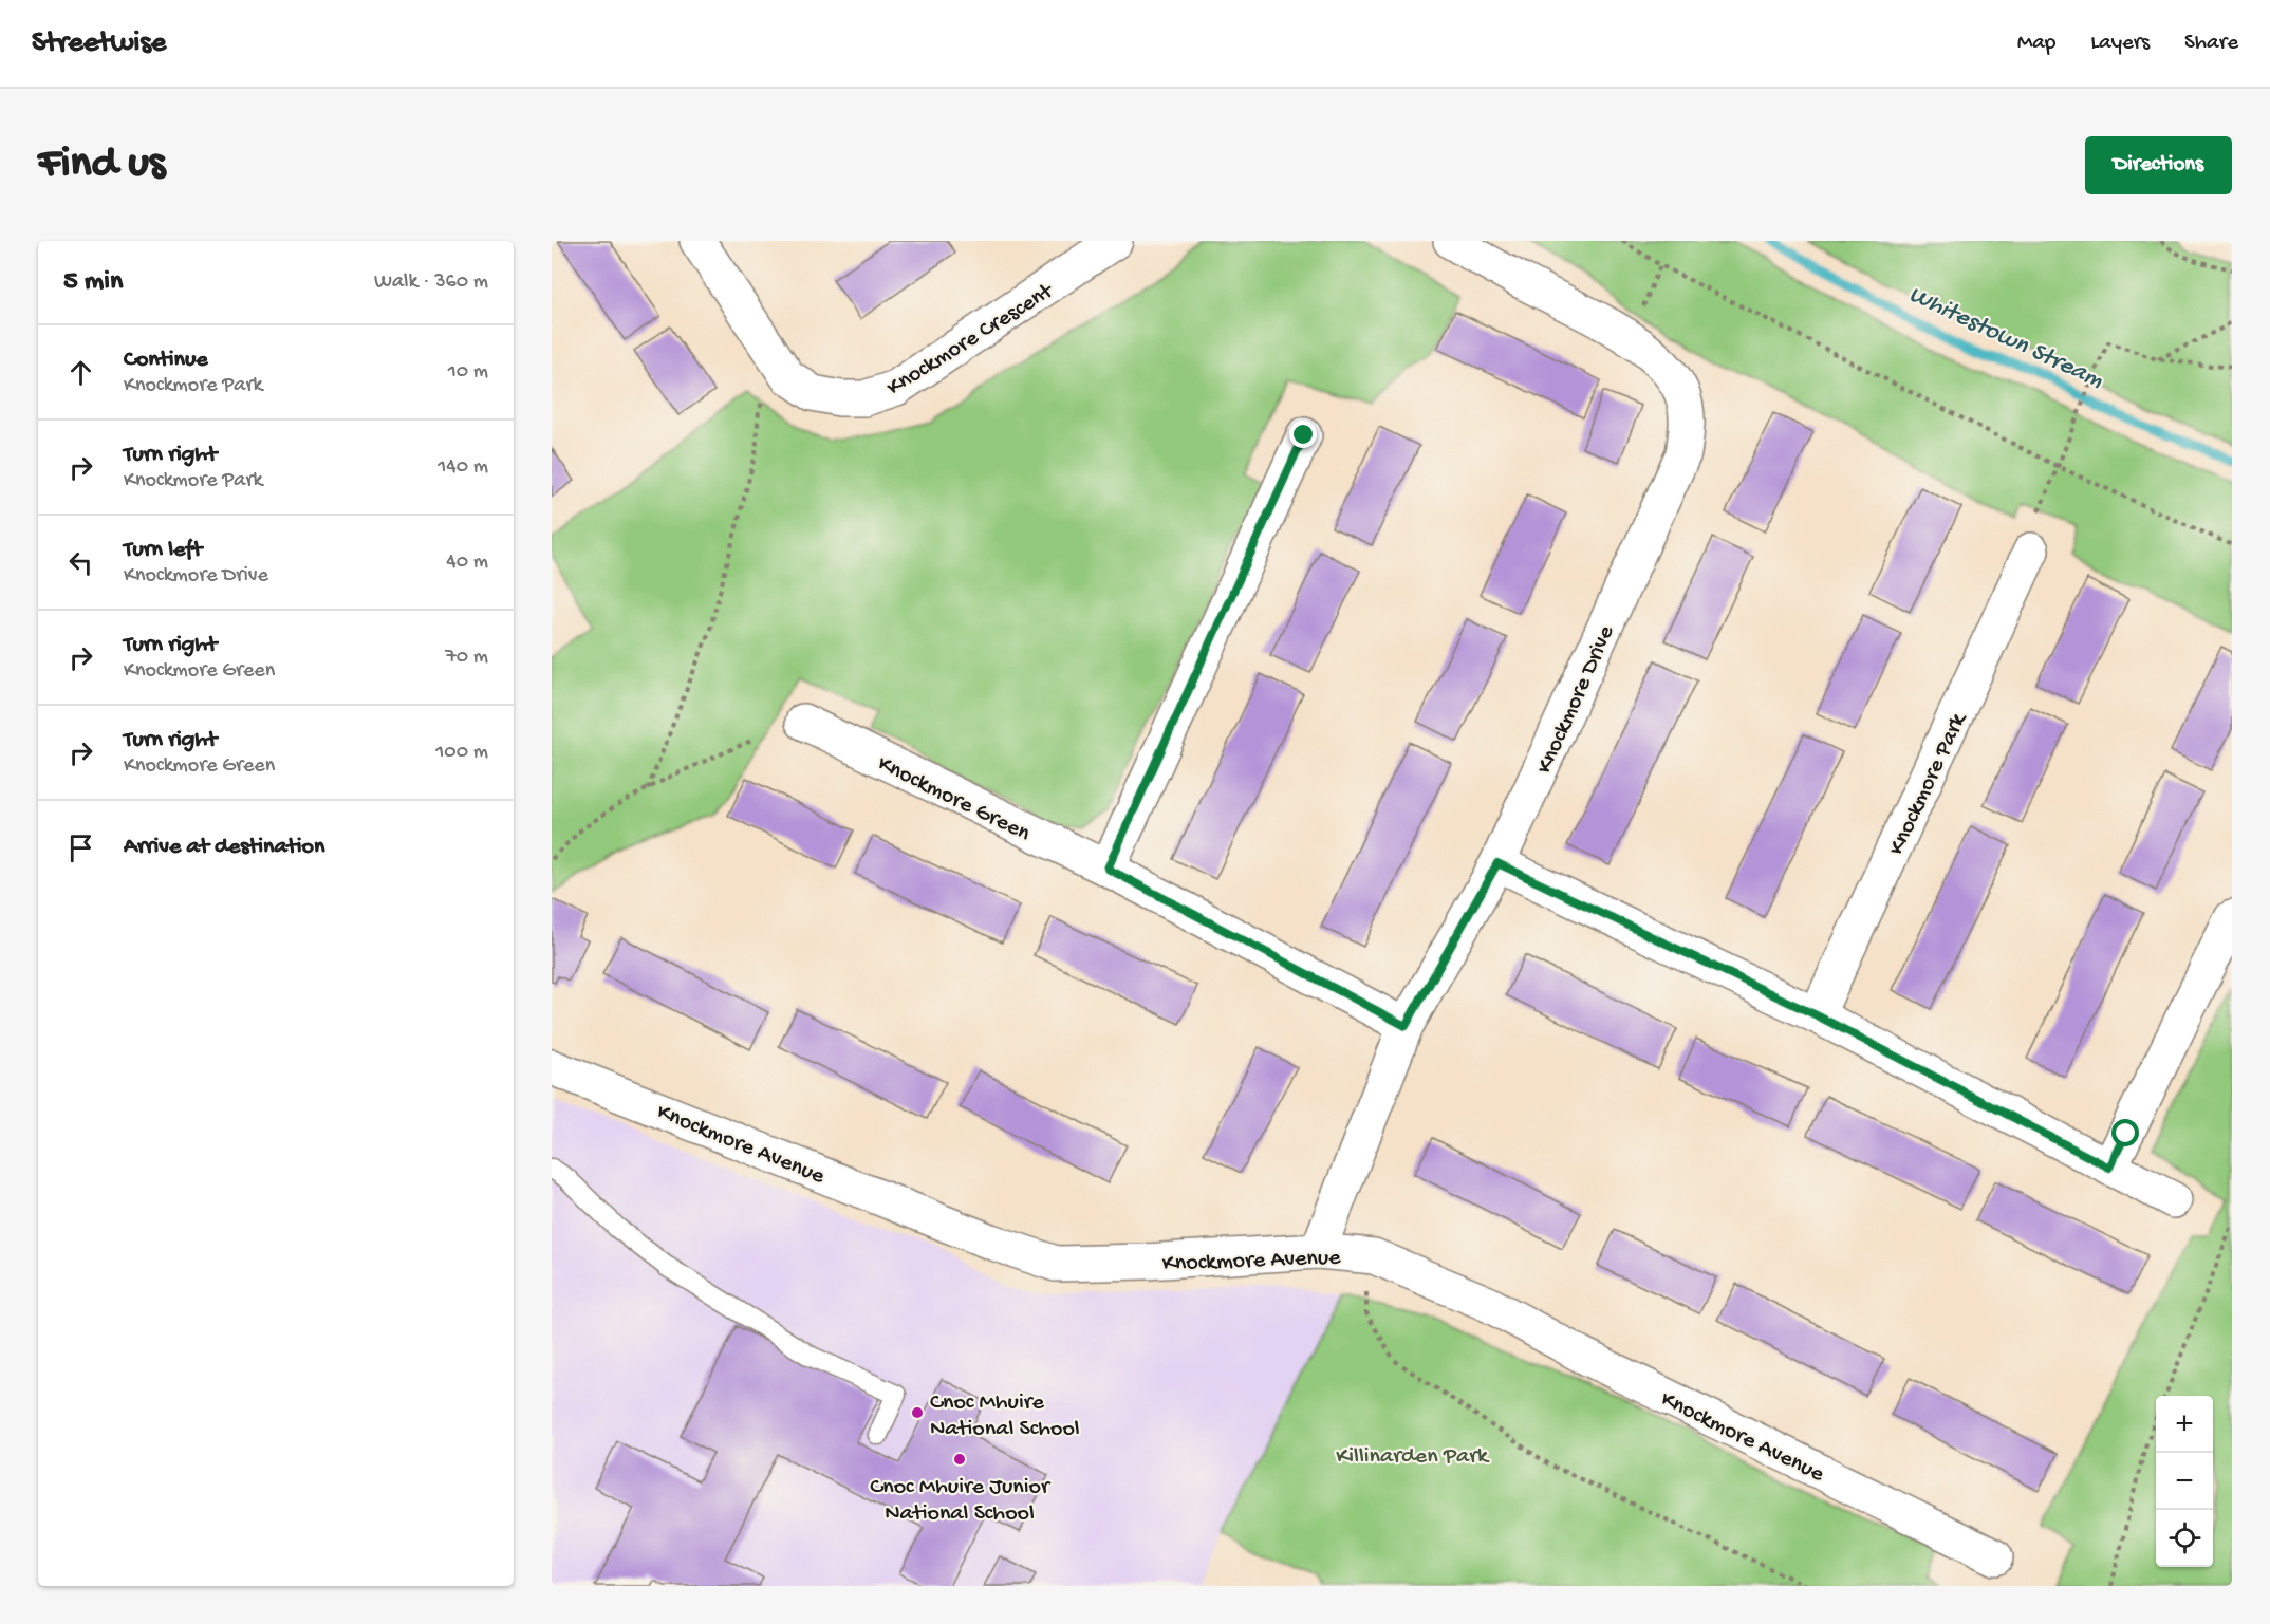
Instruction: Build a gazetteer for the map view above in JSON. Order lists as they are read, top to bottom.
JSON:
{
  "streets": {
    "street": [
      "Knockmore Crescent",
      "Knockmore Drive",
      "Knockmore Park",
      "Knockmore Green",
      "Knockmore Avenue"
    ]
  },
  "crossings": [
    ["Knockmore Drive", "Knockmore Green"],
    ["Knockmore Drive", "Knockmore Avenue"]
  ],
  "water": ["Whitestown Stream"],
  "parks": ["Killinarden Park"],
  "places": ["Cnoc Mhuire National School", "Cnoc Mhuire Junior National School"],
  "page": {
    "header": "Streetwise",
    "nav": ["Map", "Layers", "Share"],
    "buttons": "Directions",
    "title": "Find us",
    "heading": ["5 min", "Walk · 360 m"],
    "list": [
      ["Continue", "Knockmore Park", "10 m"],
      ["Turn right", "Knockmore Park", "140 m"],
      ["Turn left", "Knockmore Drive", "40 m"],
      ["Turn right", "Knockmore Green", "70 m"],
      ["Turn right", "Knockmore Green", "100 m"],
      "Arrive at destination"
    ],
    "map_buttons": ["+", "−"]
  }
}
